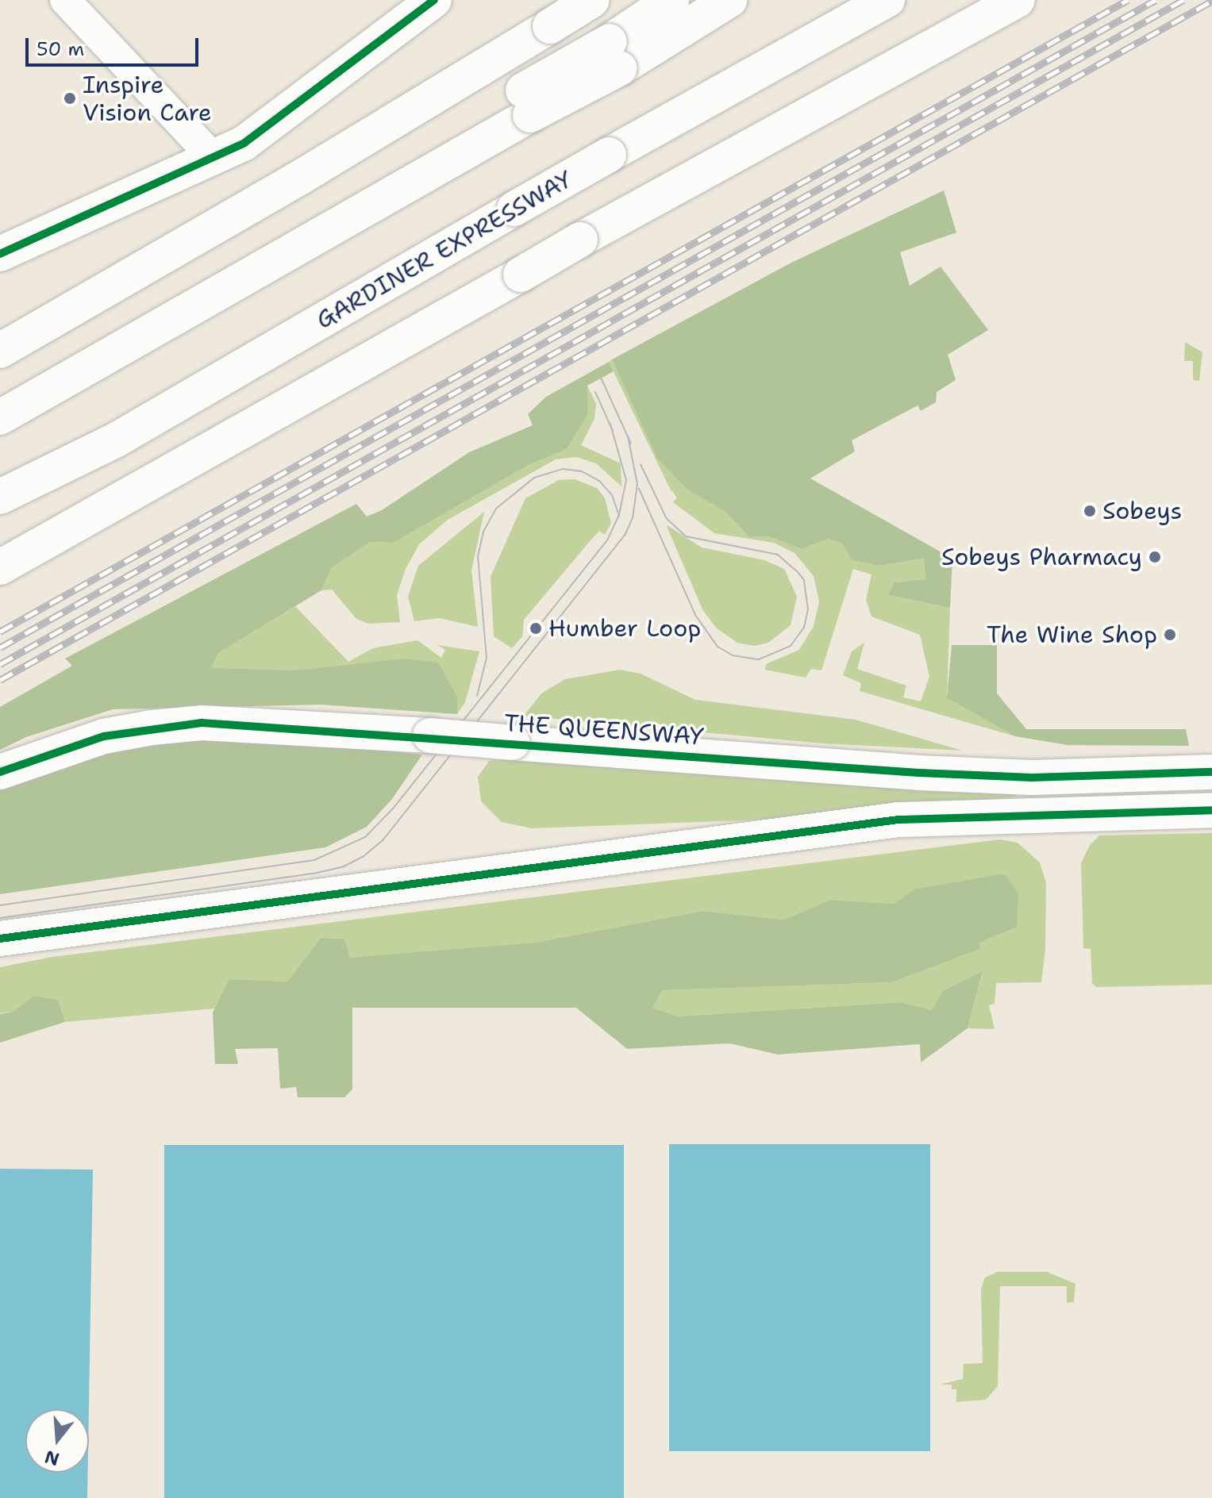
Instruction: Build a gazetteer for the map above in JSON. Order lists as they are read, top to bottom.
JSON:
{
  "streets": {
    "main road": ["GARDINER EXPRESSWAY", "THE QUEENSWAY"]
  },
  "places": [
    "Inspire Vision Care",
    "Sobeys",
    "Sobeys Pharmacy",
    "Humber Loop",
    "The Wine Shop"
  ],
  "scale_bar": "50 m",
  "north": "bottom"
}
